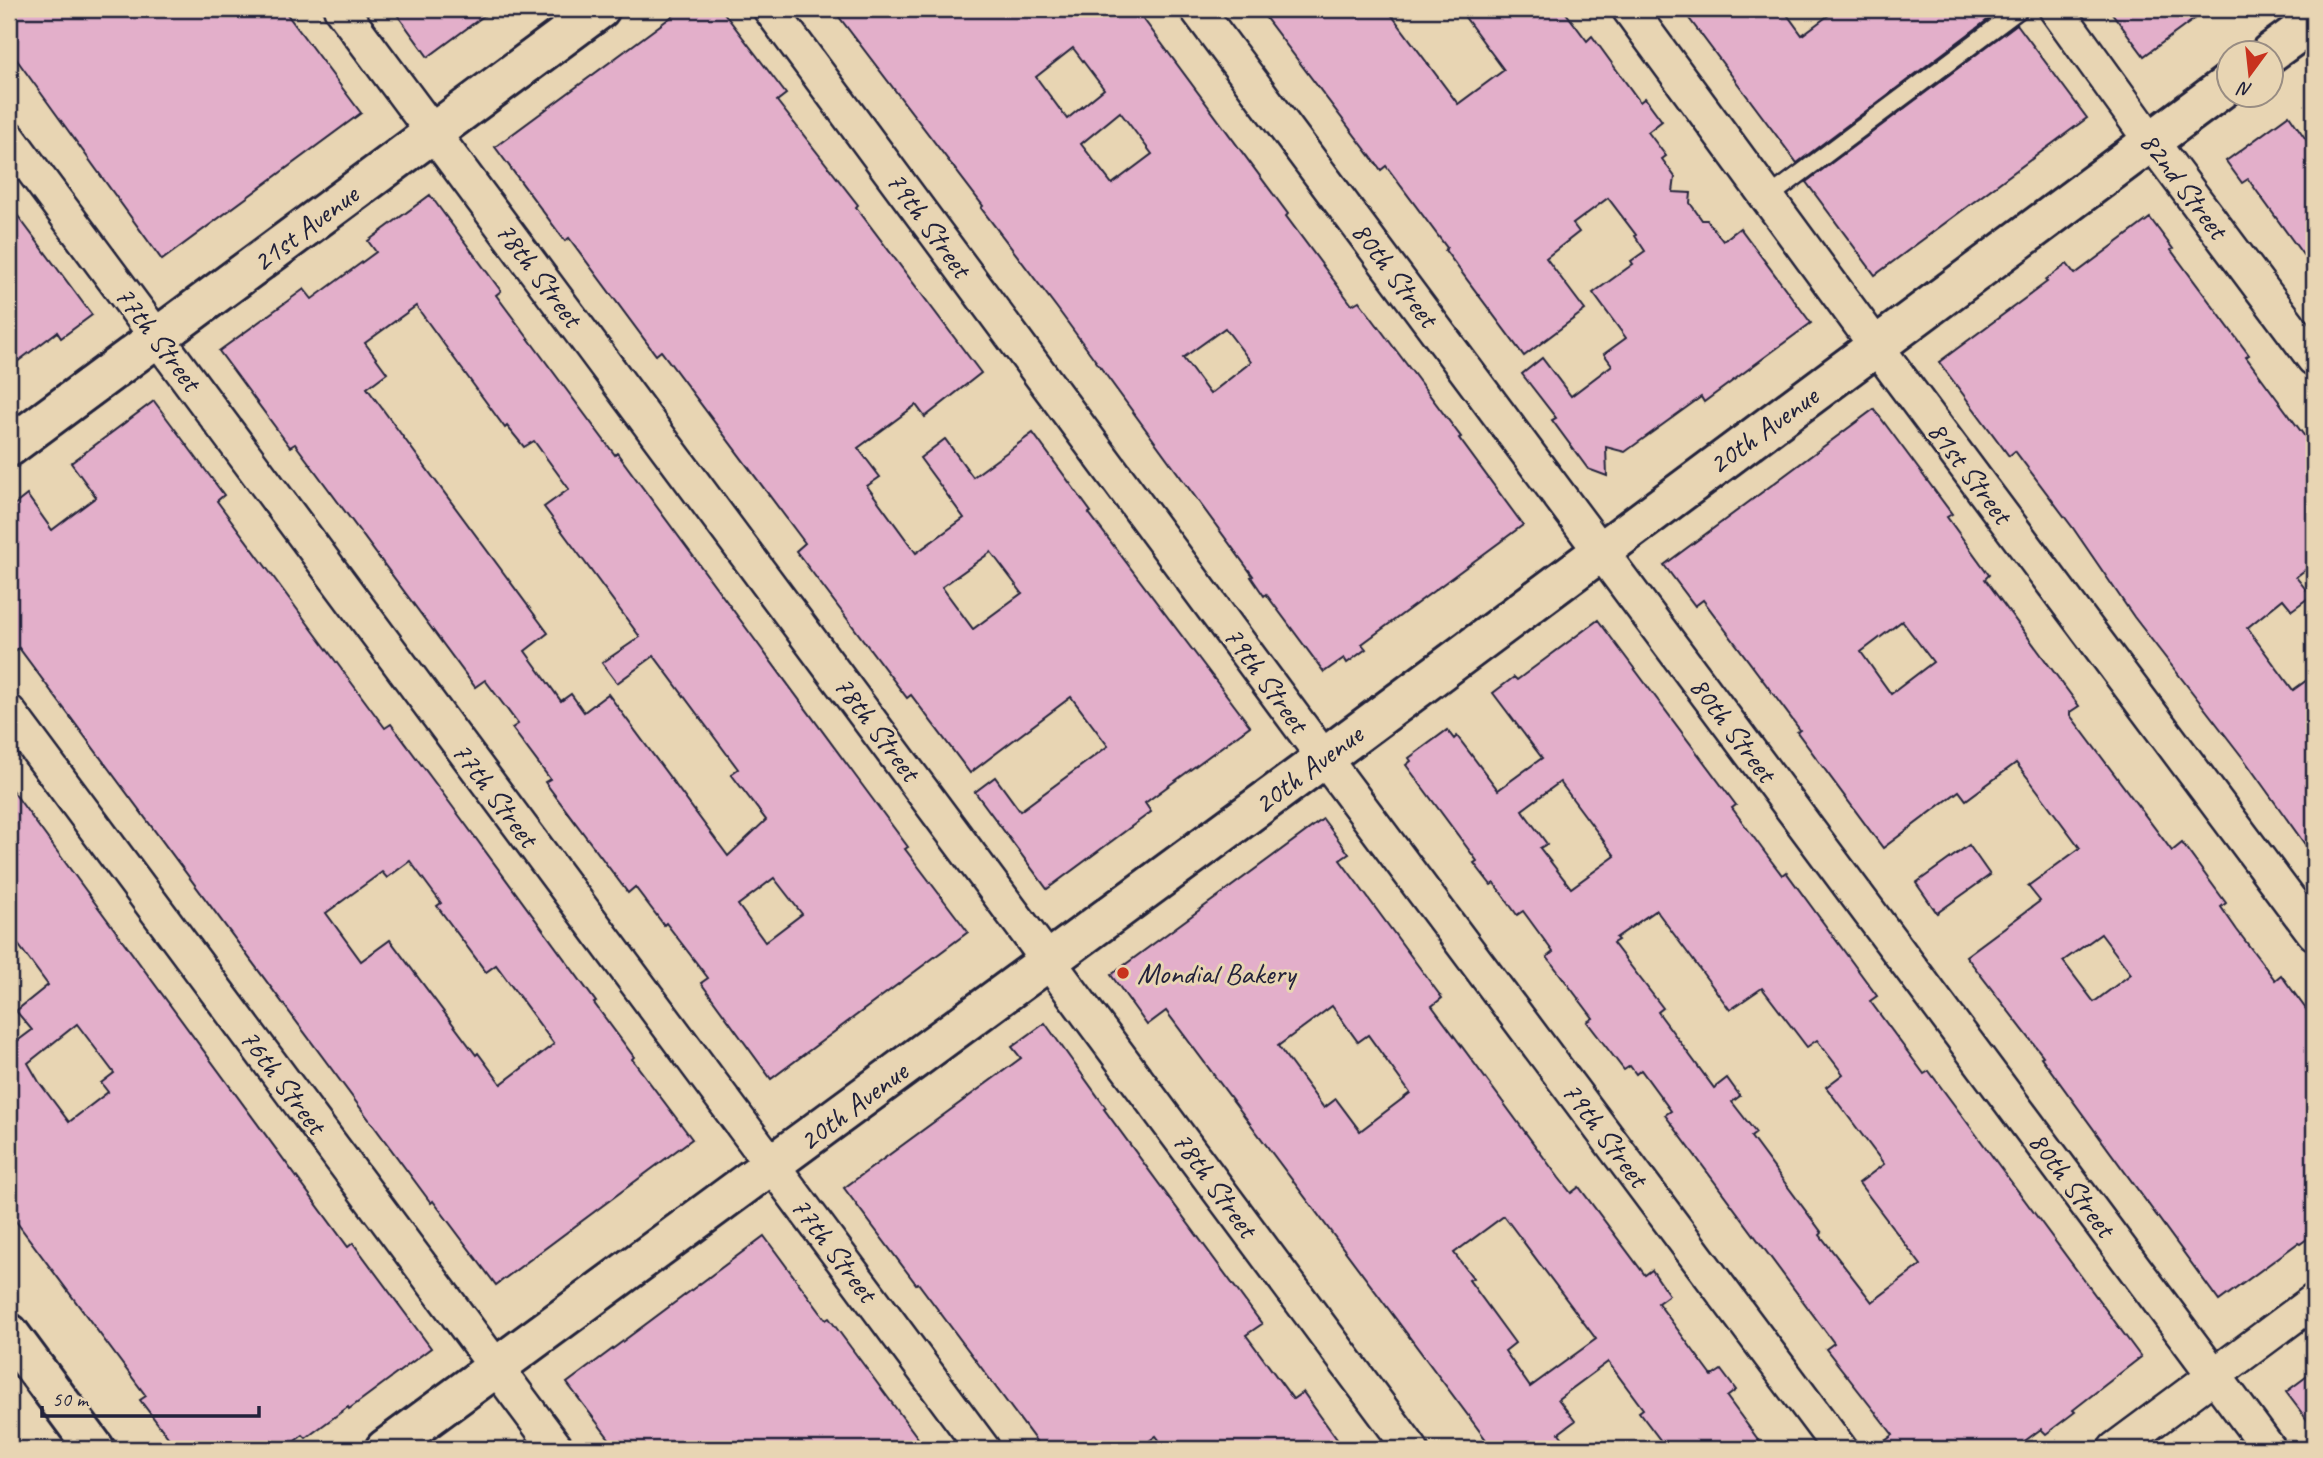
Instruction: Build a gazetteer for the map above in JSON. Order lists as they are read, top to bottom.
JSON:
{
  "streets": {
    "street": [
      "82nd Street",
      "79th Street",
      "21st Avenue",
      "78th Street",
      "80th Street",
      "77th Street",
      "20th Avenue",
      "81st Street",
      "76th Street"
    ]
  },
  "crossings": [
    ["82nd Street", "20th Avenue"],
    ["79th Street", "20th Avenue"],
    ["21st Avenue", "78th Street"],
    ["21st Avenue", "77th Street"],
    ["78th Street", "20th Avenue"],
    ["80th Street", "20th Avenue"],
    ["77th Street", "20th Avenue"],
    ["20th Avenue", "81st Street"],
    ["20th Avenue", "76th Street"]
  ],
  "places": ["Mondial Bakery"],
  "scale_bar": "50 m",
  "north": "bottom"
}
